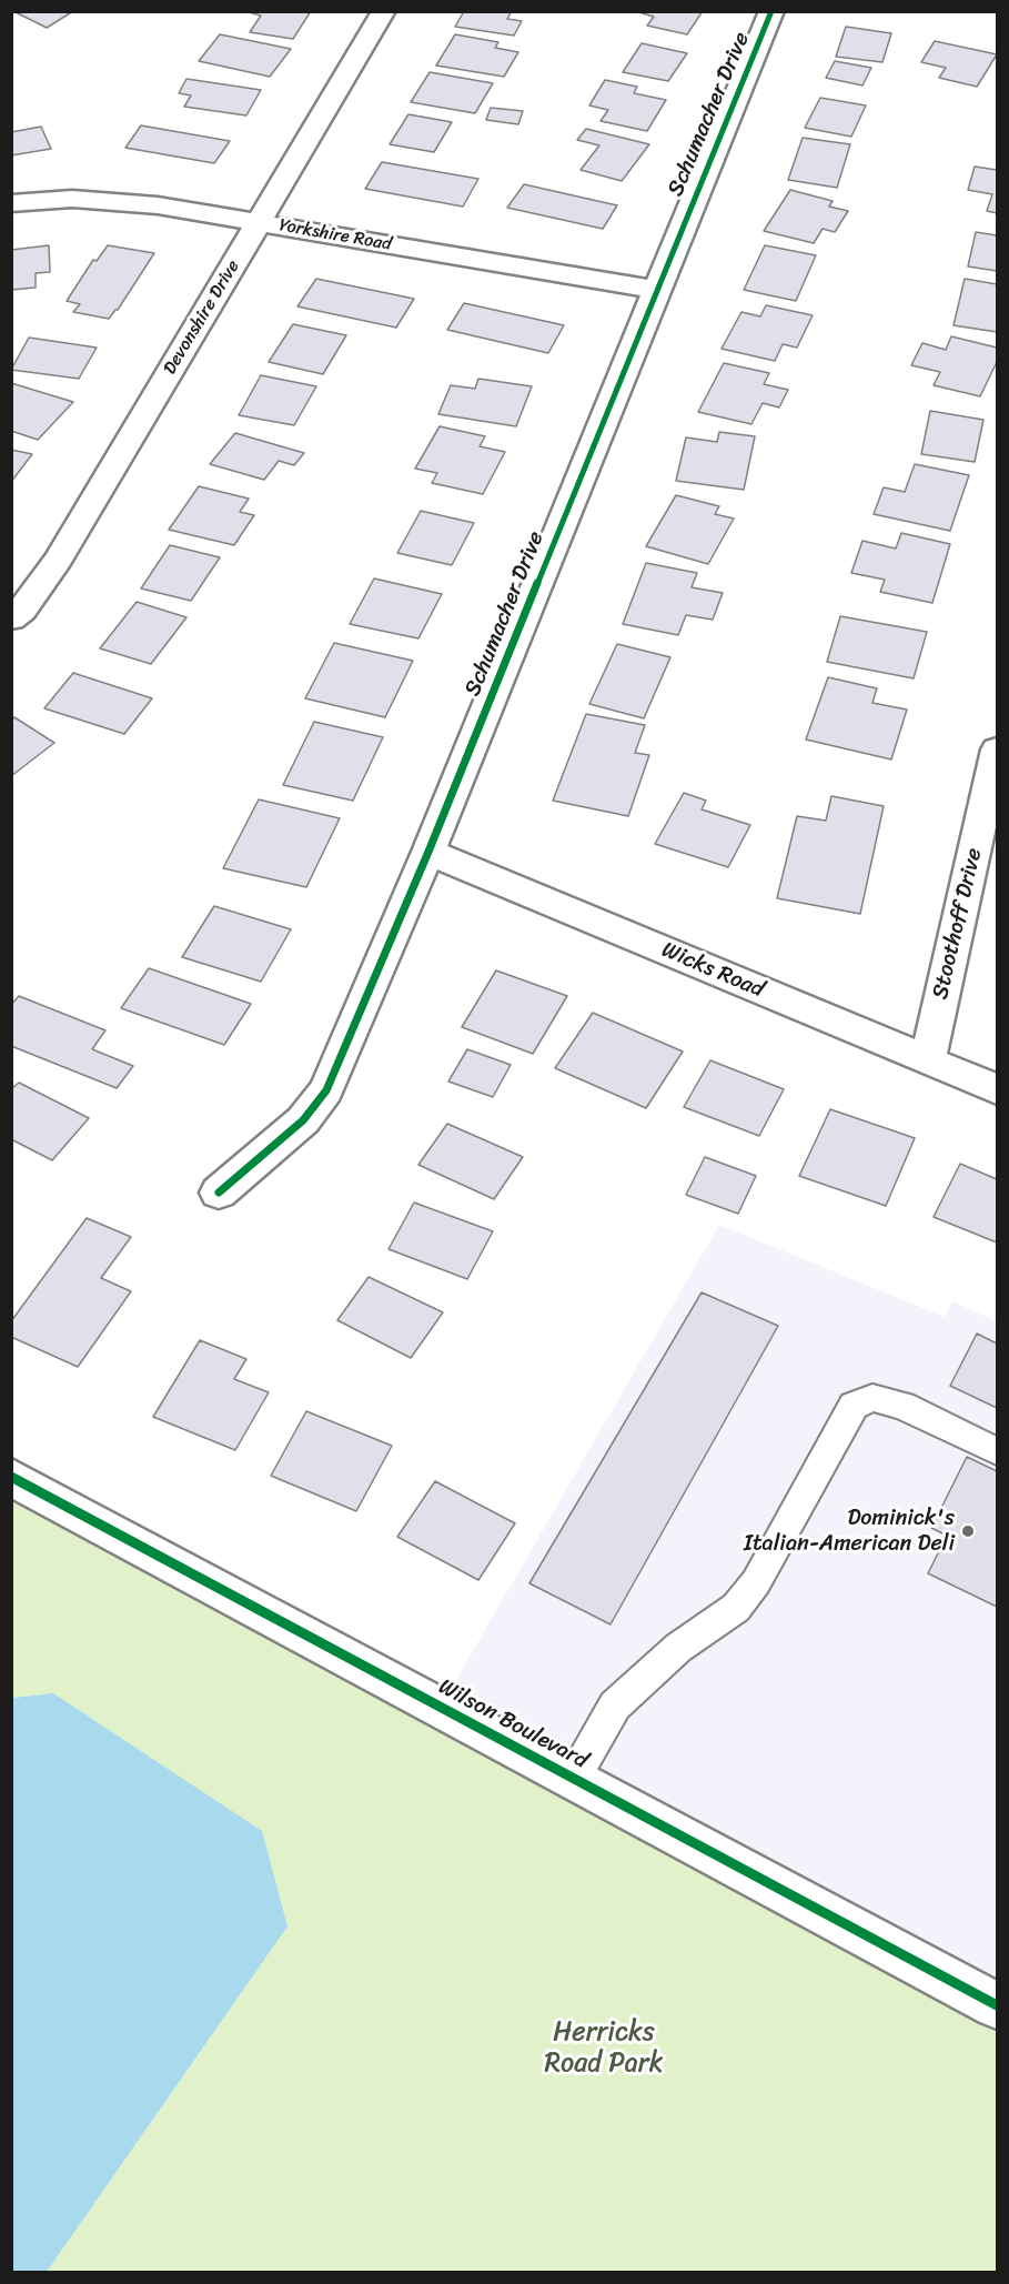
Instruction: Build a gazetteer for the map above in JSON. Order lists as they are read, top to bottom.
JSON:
{
  "streets": {
    "street": [
      "Schumacher Drive",
      "Yorkshire Road",
      "Devonshire Drive",
      "Stoothoff Drive",
      "Wicks Road",
      "Wilson Boulevard"
    ]
  },
  "crossings": [
    ["Schumacher Drive", "Yorkshire Road"],
    ["Schumacher Drive", "Wicks Road"],
    ["Yorkshire Road", "Devonshire Drive"],
    ["Stoothoff Drive", "Wicks Road"]
  ],
  "parks": ["Herricks Road Park"],
  "places": ["Dominick's Italian-American Deli"]
}
